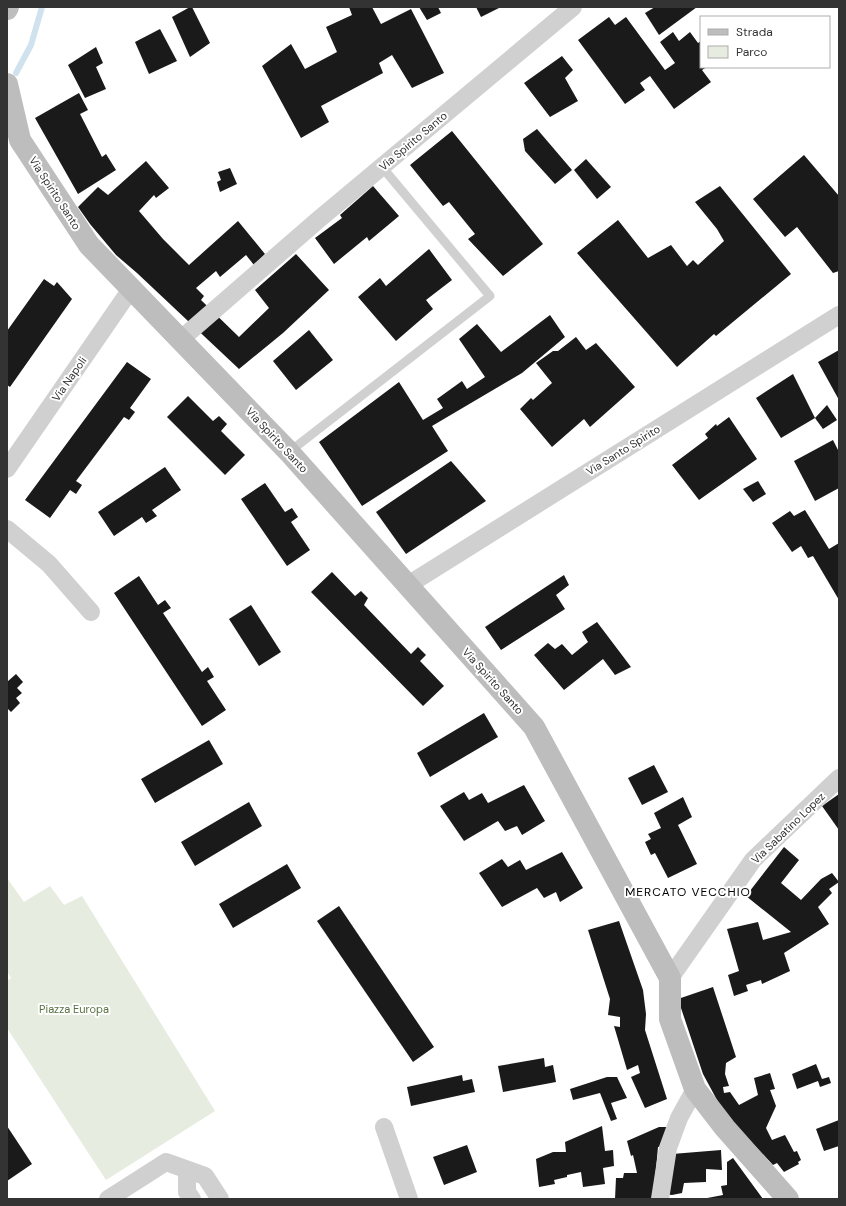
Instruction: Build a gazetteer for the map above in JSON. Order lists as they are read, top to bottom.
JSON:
{
  "streets": {
    "street": [
      "Via Spirito Santo",
      "Via Napoli",
      "Via Santo Spirito",
      "Via Sabatino Lopez"
    ]
  },
  "crossings": [
    ["Via Spirito Santo", "Via Napoli"],
    ["Via Spirito Santo", "Via Santo Spirito"],
    ["Via Spirito Santo", "Via Sabatino Lopez"]
  ],
  "districts": ["MERCATO VECCHIO"],
  "parks": ["Piazza Europa"],
  "legend": ["Strada", "Parco"]
}
